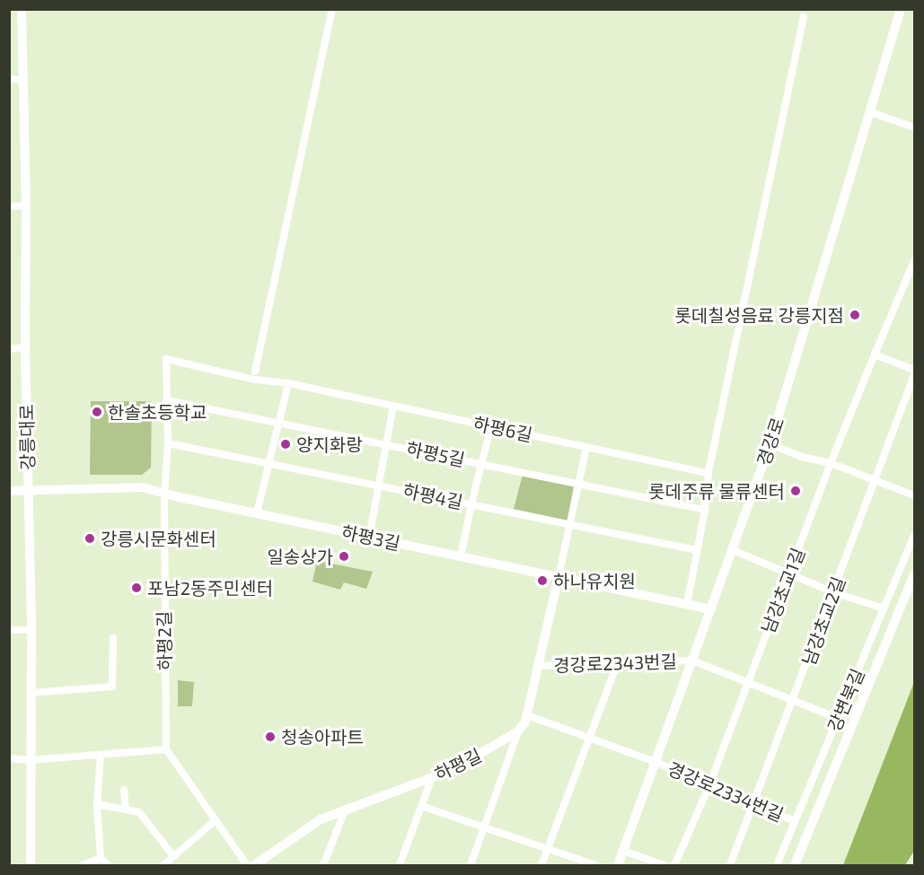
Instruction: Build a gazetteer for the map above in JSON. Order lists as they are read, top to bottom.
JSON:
{
  "streets": {
    "street": [
      "하평6길",
      "강릉대로",
      "경강로",
      "하평5길",
      "하평4길",
      "하평3길",
      "남강초교1길",
      "남강초교2길",
      "하평2길",
      "경강로2343번길",
      "강변북길",
      "하평길",
      "경강로2334번길"
    ]
  },
  "crossings": [
    ["하평6길", "하평5길"],
    ["하평6길", "하평4길"],
    ["하평6길", "하평3길"],
    ["하평6길", "하평2길"],
    ["강릉대로", "하평3길"],
    ["경강로", "하평3길"],
    ["경강로", "경강로2343번길"],
    ["경강로", "경강로2334번길"],
    ["하평5길", "하평2길"],
    ["하평4길", "하평2길"],
    ["하평3길", "하평2길"],
    ["남강초교1길", "경강로2334번길"],
    ["남강초교2길", "경강로2334번길"],
    ["강변북길", "경강로2334번길"]
  ],
  "places": [
    "롯데칠성음료 강릉지점",
    "한솔초등학교",
    "양지화랑",
    "롯데주류 물류센터",
    "강릉시문화센터",
    "일송상가",
    "하나유치원",
    "포남2동주민센터",
    "청송아파트"
  ]
}
